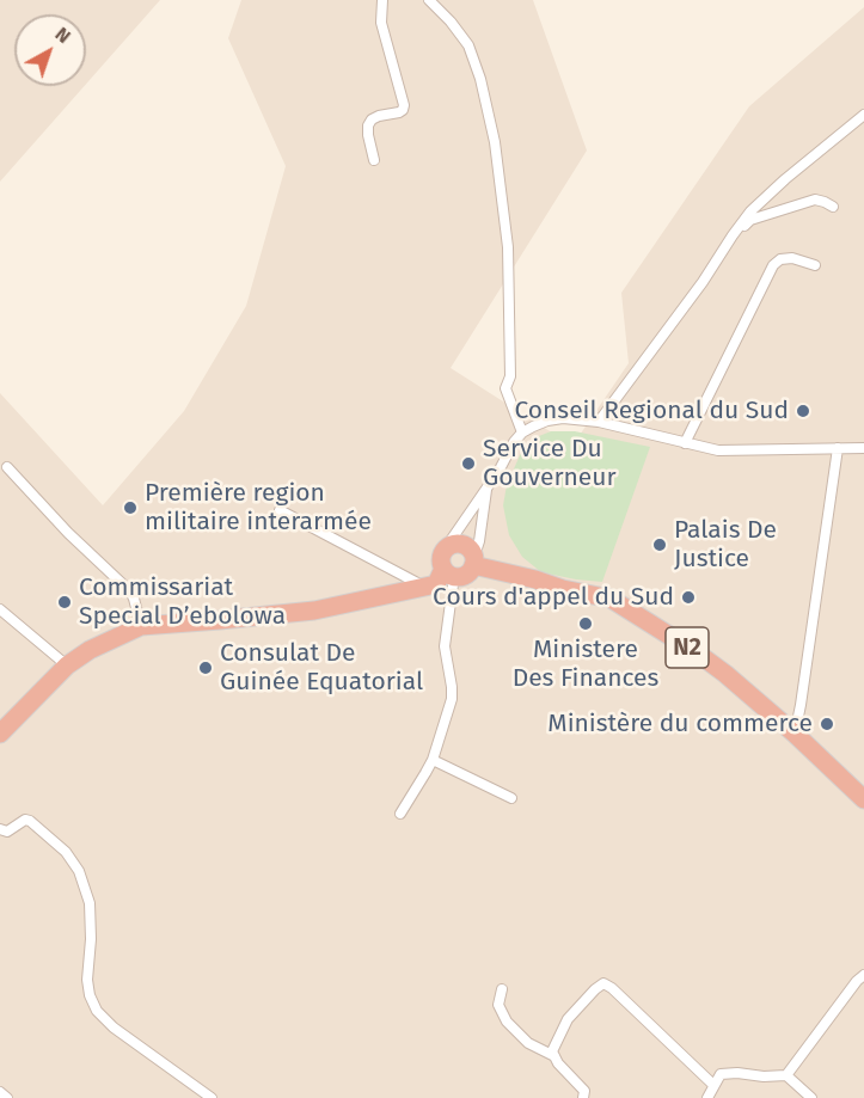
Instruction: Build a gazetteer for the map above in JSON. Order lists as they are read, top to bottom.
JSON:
{
  "streets": {
    "highway": ["N2"]
  },
  "places": [
    "Conseil Regional du Sud",
    "Service Du Gouverneur",
    "Première region militaire interarmée",
    "Palais De Justice",
    "Cours d'appel du Sud",
    "Commissariat Special D’ebolowa",
    "Ministere Des Finances",
    "Consulat De Guinée Equatorial",
    "Ministère du commerce"
  ],
  "north": "top right"
}
